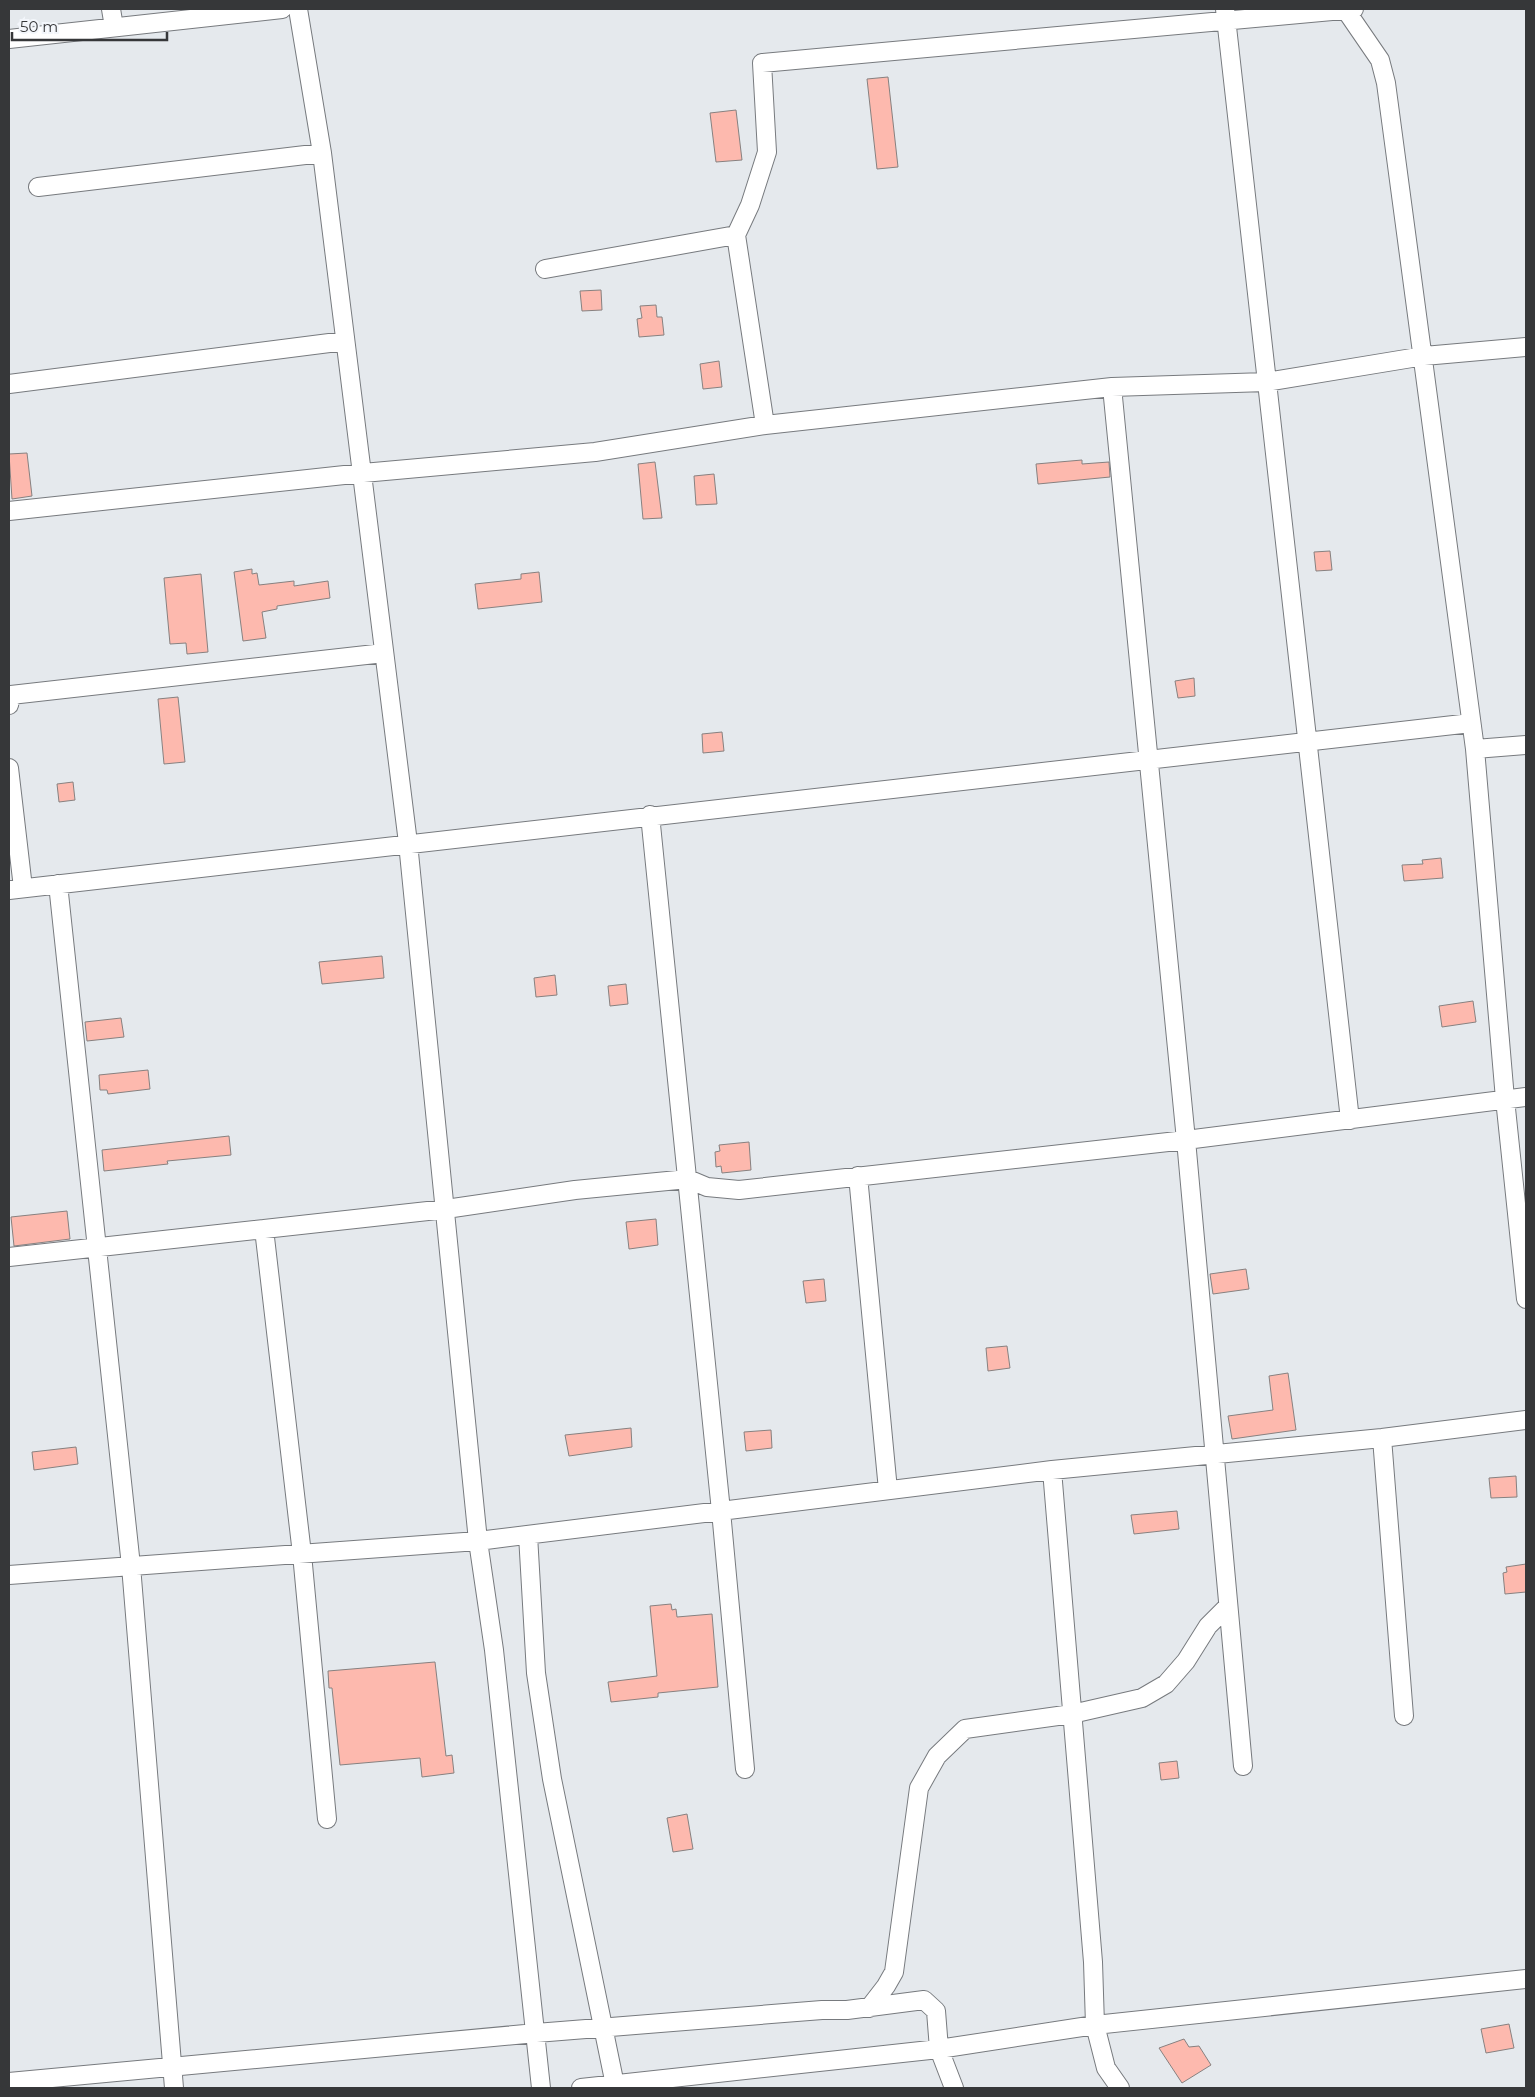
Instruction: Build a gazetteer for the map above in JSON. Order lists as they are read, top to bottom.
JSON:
{
  "scale_bar": "50 m"
}
